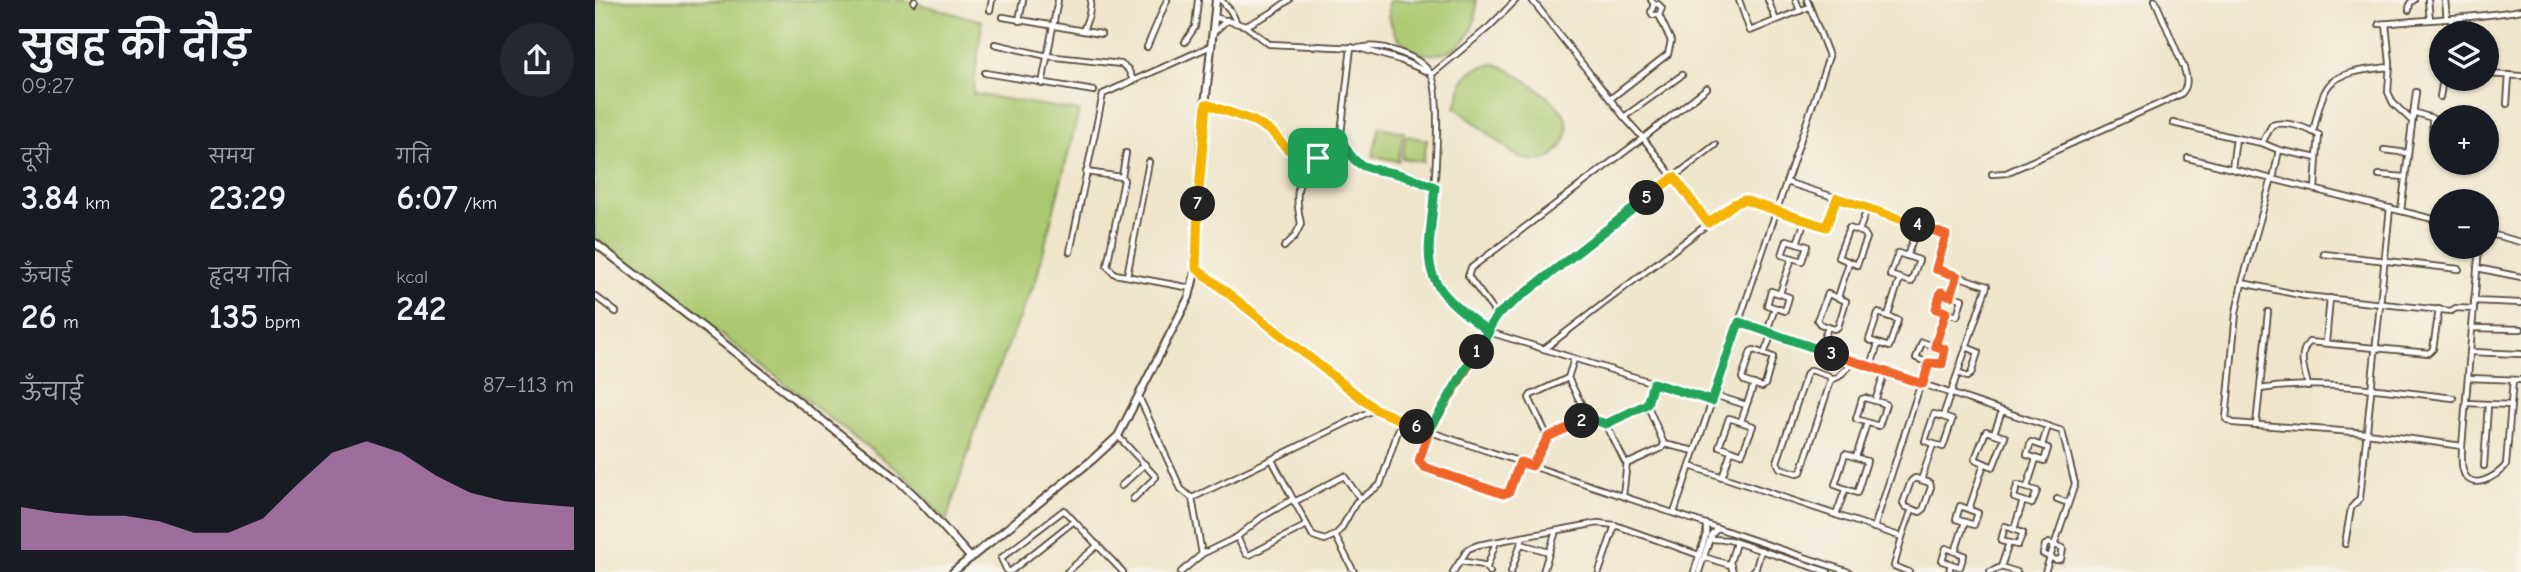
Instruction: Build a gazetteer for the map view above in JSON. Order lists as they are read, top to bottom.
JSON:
{
  "page": {
    "heading": ["सुबह की दौड़", "09:27"],
    "map_buttons": ["+", "−"],
    "stats": [
      ["दूरी", "3.84 km"],
      ["समय", "23:29"],
      ["गति", "6:07 /km"],
      ["ऊँचाई", "26 m"],
      ["हृदय गति", "135 bpm"],
      ["kcal", "242"]
    ],
    "pins": [
      "5",
      "7",
      "4",
      "1",
      "3",
      "2",
      "6"
    ],
    "chart": ["ऊँचाई", "87–113 m"]
  }
}
